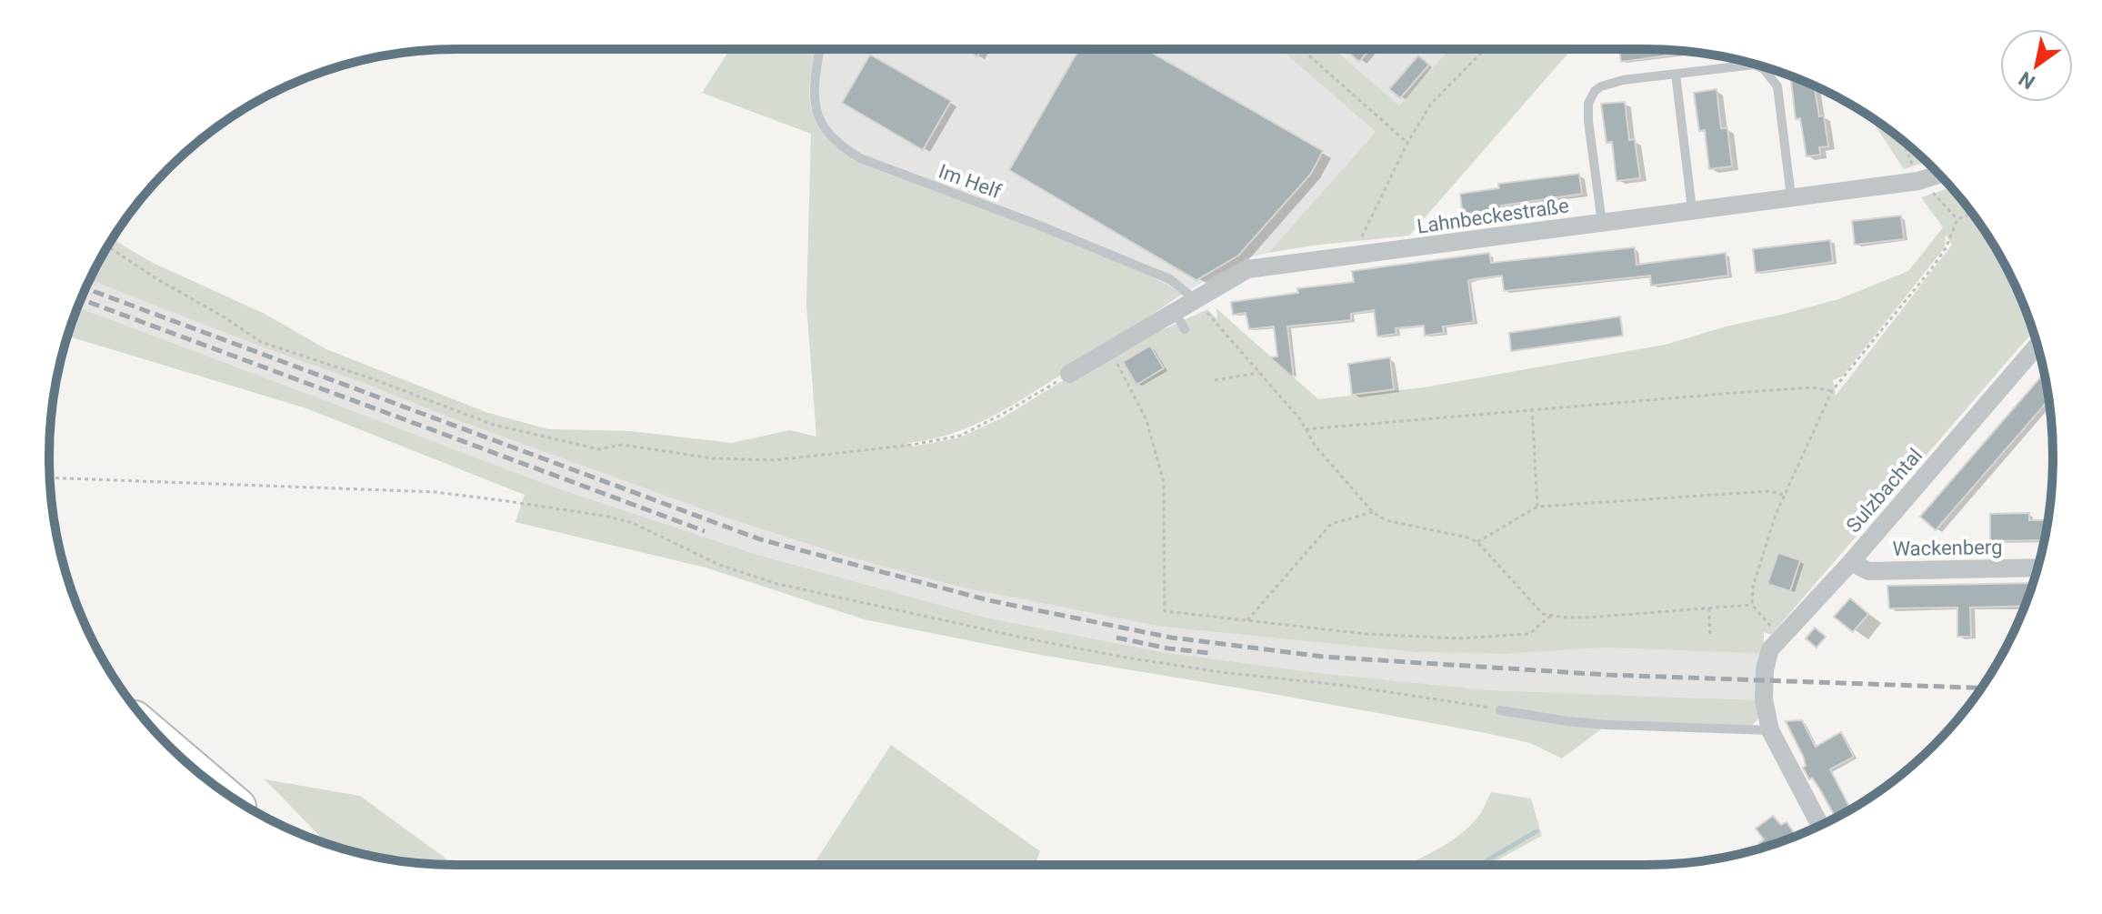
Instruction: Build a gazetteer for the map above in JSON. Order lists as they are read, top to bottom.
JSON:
{
  "streets": {
    "street": ["Lahnbeckestraße", "Sulzbachtal", "Wackenberg"],
    "lane": ["Im Helf"]
  },
  "crossings": [
    ["Im Helf", "Lahnbeckestraße"],
    ["Sulzbachtal", "Wackenberg"]
  ],
  "north": "bottom left"
}
